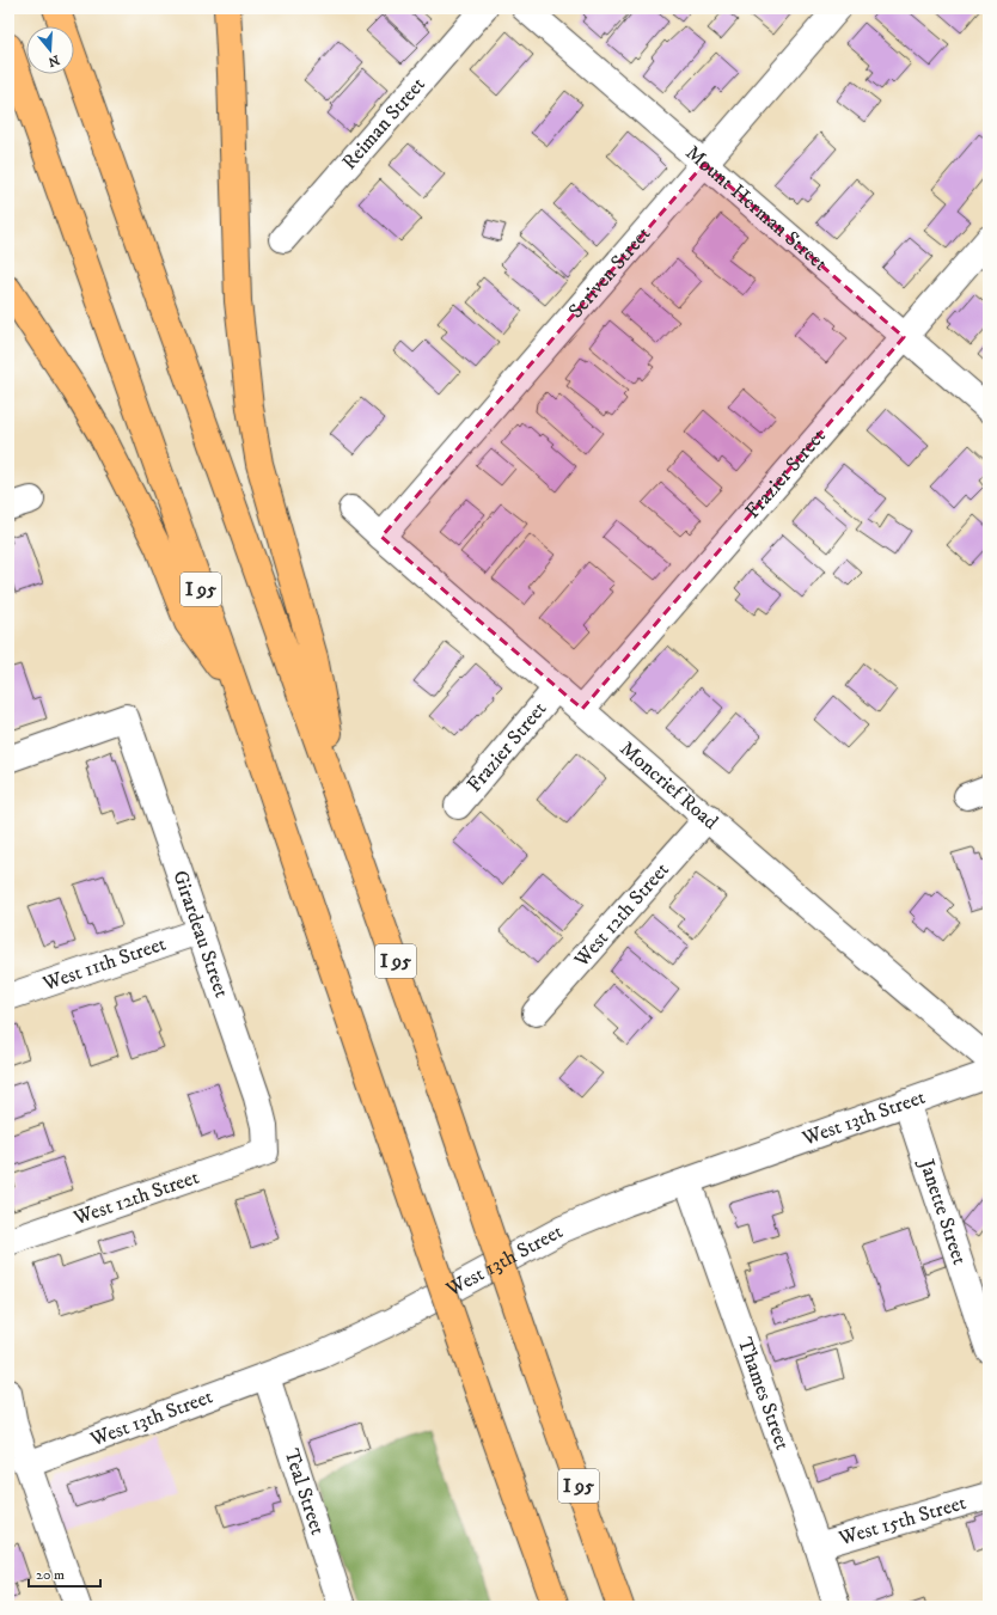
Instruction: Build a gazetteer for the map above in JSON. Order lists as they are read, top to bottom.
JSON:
{
  "streets": {
    "highway": ["I 95"],
    "street": [
      "Reiman Street",
      "Mount Herman Street",
      "Scriven Street",
      "Frazier Street",
      "Moncrief Road",
      "West 12th Street",
      "Girardeau Street",
      "West 11th Street",
      "West 13th Street",
      "Janette Street",
      "Thames Street",
      "Teal Street",
      "West 15th Street"
    ]
  },
  "crossings": [
    ["Mount Herman Street", "Scriven Street"],
    ["Mount Herman Street", "Frazier Street"],
    ["Scriven Street", "Moncrief Road"],
    ["Frazier Street", "Moncrief Road"],
    ["Moncrief Road", "West 12th Street"],
    ["West 12th Street", "Girardeau Street"],
    ["Girardeau Street", "West 11th Street"],
    ["West 13th Street", "Janette Street"],
    ["West 13th Street", "Thames Street"],
    ["West 13th Street", "Teal Street"],
    ["Thames Street", "West 15th Street"]
  ],
  "scale_bar": "20 m",
  "north": "bottom"
}
